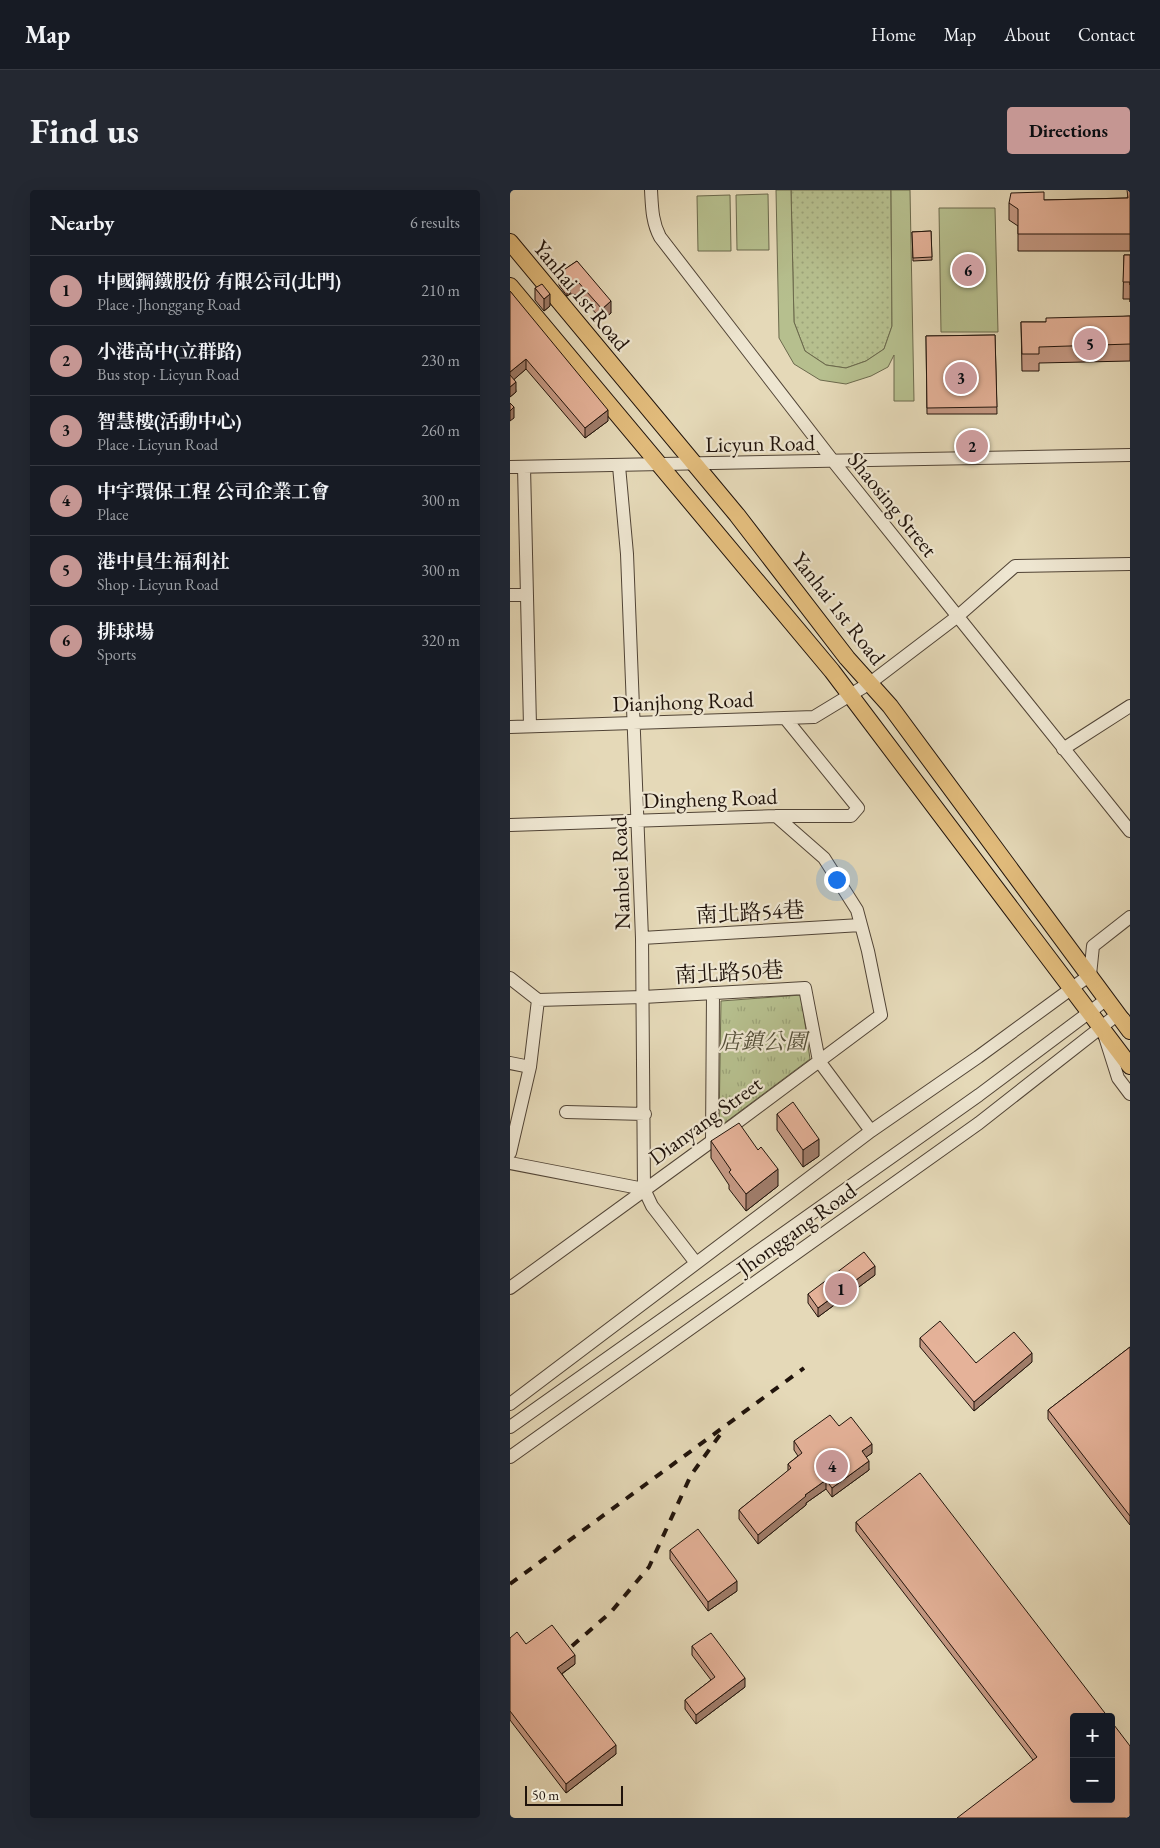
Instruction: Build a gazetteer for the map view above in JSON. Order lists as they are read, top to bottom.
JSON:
{
  "streets": {
    "main road": ["Yanhai 1st Road"],
    "street": [
      "Licyun Road",
      "Shaosing Street",
      "Dianjhong Road",
      "Dingheng Road",
      "Nanbei Road",
      "南北路54巷",
      "南北路50巷",
      "Dianyang Street",
      "Jhonggang Road"
    ]
  },
  "crossings": [
    ["Yanhai 1st Road", "Licyun Road"],
    ["Yanhai 1st Road", "Dianjhong Road"],
    ["Yanhai 1st Road", "Jhonggang Road"],
    ["Licyun Road", "Shaosing Street"],
    ["Licyun Road", "Nanbei Road"],
    ["Shaosing Street", "Dianjhong Road"],
    ["Dianjhong Road", "Dingheng Road"],
    ["Dianjhong Road", "Nanbei Road"],
    ["Dingheng Road", "Nanbei Road"],
    ["Dingheng Road", "Dianyang Street"],
    ["Nanbei Road", "南北路54巷"],
    ["Nanbei Road", "南北路50巷"],
    ["Nanbei Road", "Dianyang Street"],
    ["Nanbei Road", "Jhonggang Road"],
    ["南北路54巷", "Dianyang Street"],
    ["南北路50巷", "Dianyang Street"],
    ["南北路50巷", "Jhonggang Road"]
  ],
  "parks": ["店鎮公園"],
  "scale_bar": "50 m",
  "page": {
    "header": "Map",
    "nav": [
      "Home",
      "Map",
      "About",
      "Contact"
    ],
    "buttons": "Directions",
    "title": "Find us",
    "heading": ["Nearby", "6 results"],
    "pins": [
      "6",
      "5",
      "3",
      "2",
      "1",
      "4"
    ],
    "list": [
      {
        "mark": "1",
        "name": "中國鋼鐵股份 有限公司(北門)",
        "note": "Place · Jhonggang Road",
        "value": "210 m"
      },
      {
        "mark": "2",
        "name": "小港高中(立群路)",
        "note": "Bus stop · Licyun Road",
        "value": "230 m"
      },
      {
        "mark": "3",
        "name": "智慧樓(活動中心)",
        "note": "Place · Licyun Road",
        "value": "260 m"
      },
      {
        "mark": "4",
        "name": "中宇環保工程 公司企業工會",
        "note": "Place",
        "value": "300 m"
      },
      {
        "mark": "5",
        "name": "港中員生福利社",
        "note": "Shop · Licyun Road",
        "value": "300 m"
      },
      {
        "mark": "6",
        "name": "排球場",
        "note": "Sports",
        "value": "320 m"
      }
    ],
    "map_buttons": ["+", "−"],
    "scale": "50 m"
  }
}
